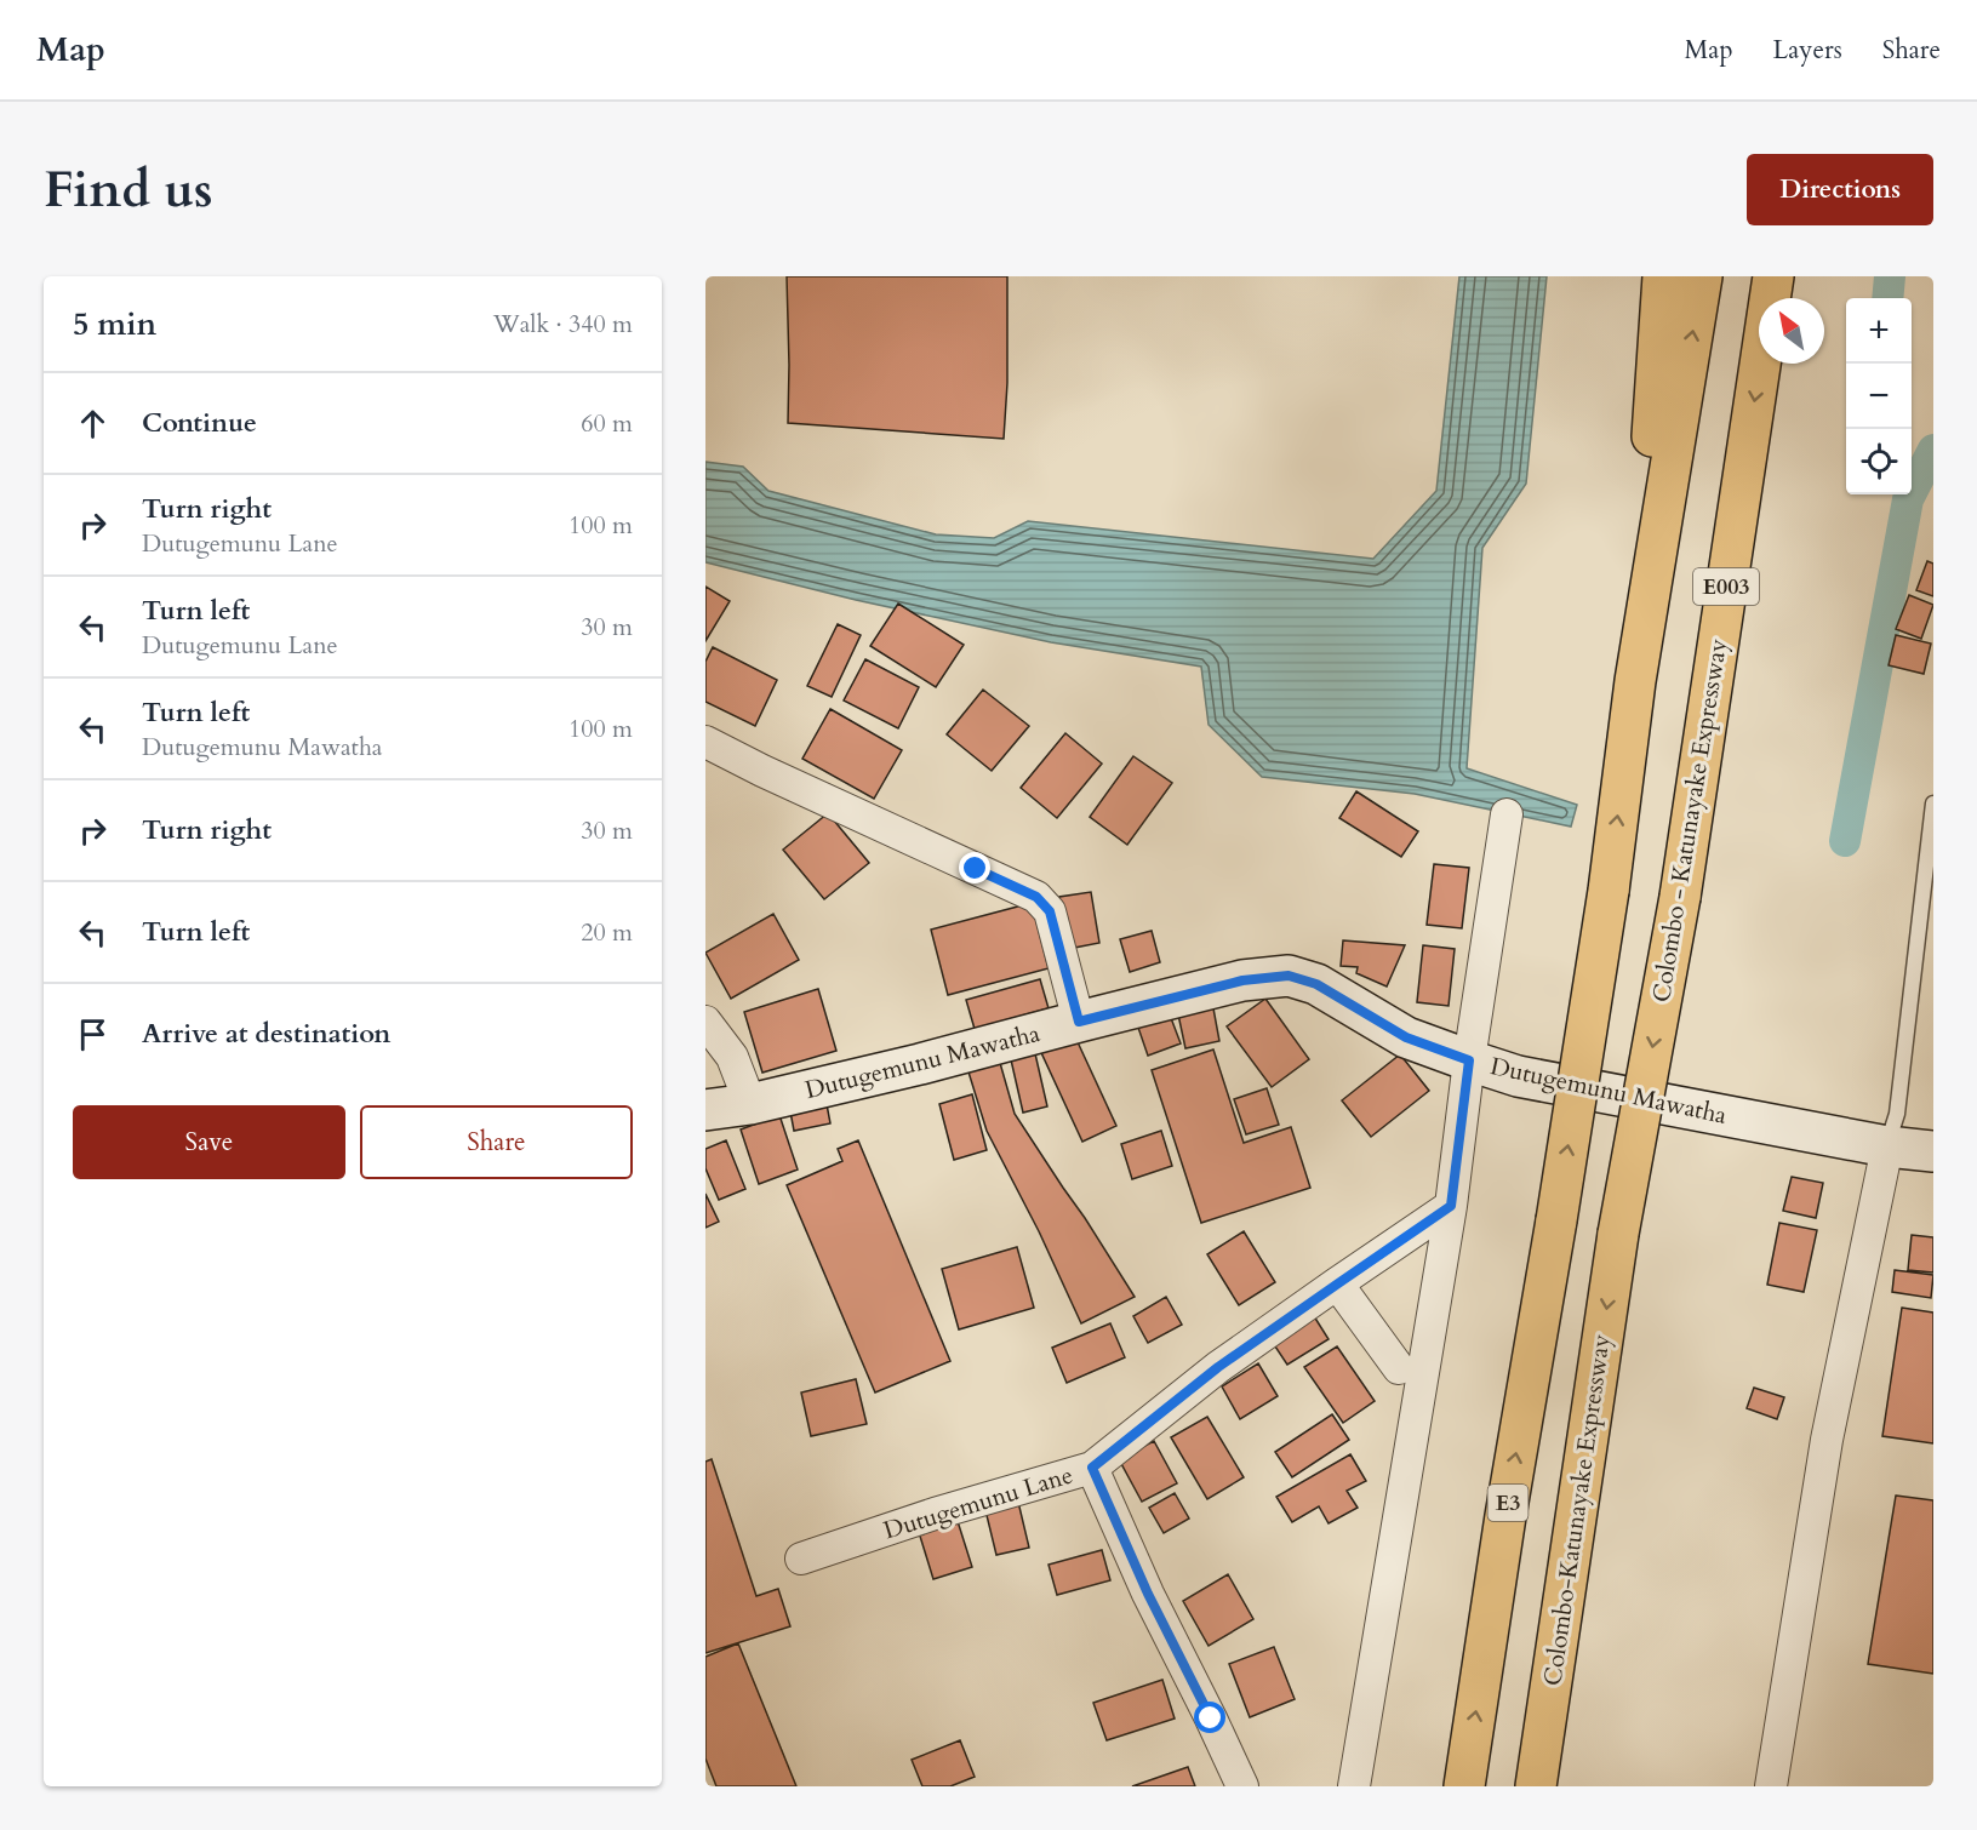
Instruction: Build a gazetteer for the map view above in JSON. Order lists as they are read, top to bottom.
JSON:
{
  "streets": {
    "highway": [
      "E003",
      "Colombo - Katunayake Expressway",
      "E3",
      "Colombo-Katunayake Expressway"
    ],
    "street": ["Dutugemunu Mawatha", "Dutugemunu Lane"]
  },
  "crossings": [
    ["Colombo - Katunayake Expressway", "Colombo-Katunayake Expressway"]
  ],
  "north": "top left",
  "page": {
    "header": "Map",
    "nav": ["Map", "Layers", "Share"],
    "buttons": [
      "Directions",
      ["Save", "Share"]
    ],
    "title": "Find us",
    "heading": ["5 min", "Walk · 340 m"],
    "map_buttons": ["+", "−"],
    "list": [
      ["Continue", "60 m"],
      ["Turn right", "Dutugemunu Lane", "100 m"],
      ["Turn left", "Dutugemunu Lane", "30 m"],
      ["Turn left", "Dutugemunu Mawatha", "100 m"],
      ["Turn right", "30 m"],
      ["Turn left", "20 m"],
      "Arrive at destination"
    ]
  }
}
